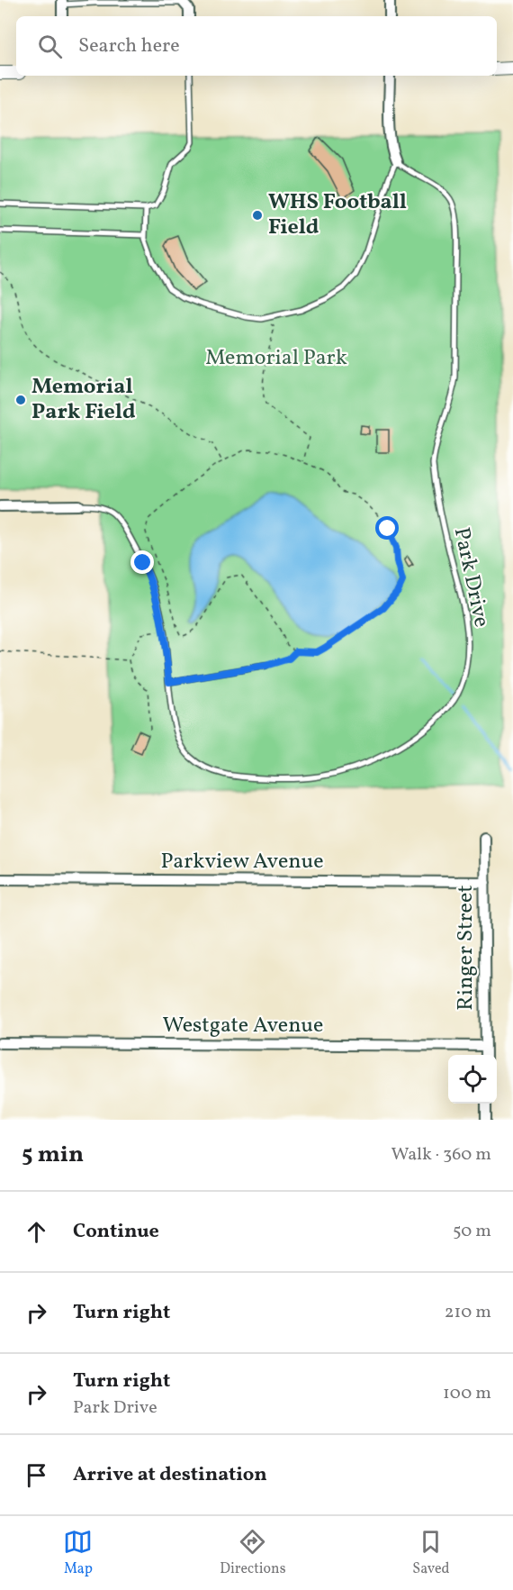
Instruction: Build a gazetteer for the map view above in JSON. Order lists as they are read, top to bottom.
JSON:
{
  "streets": {
    "street": ["Parkview Avenue", "Ringer Street", "Westgate Avenue"],
    "lane": ["Park Drive"]
  },
  "crossings": [
    ["Parkview Avenue", "Ringer Street"],
    ["Ringer Street", "Westgate Avenue"]
  ],
  "parks": ["Memorial Park"],
  "places": ["WHS Football Field", "Memorial Park Field"],
  "page": {
    "search": "Search here",
    "heading": ["5 min", "Walk · 360 m"],
    "list": [
      ["Continue", "50 m"],
      ["Turn right", "210 m"],
      ["Turn right", "Park Drive", "100 m"],
      "Arrive at destination"
    ],
    "nav": ["Map", "Directions", "Saved"]
  }
}
